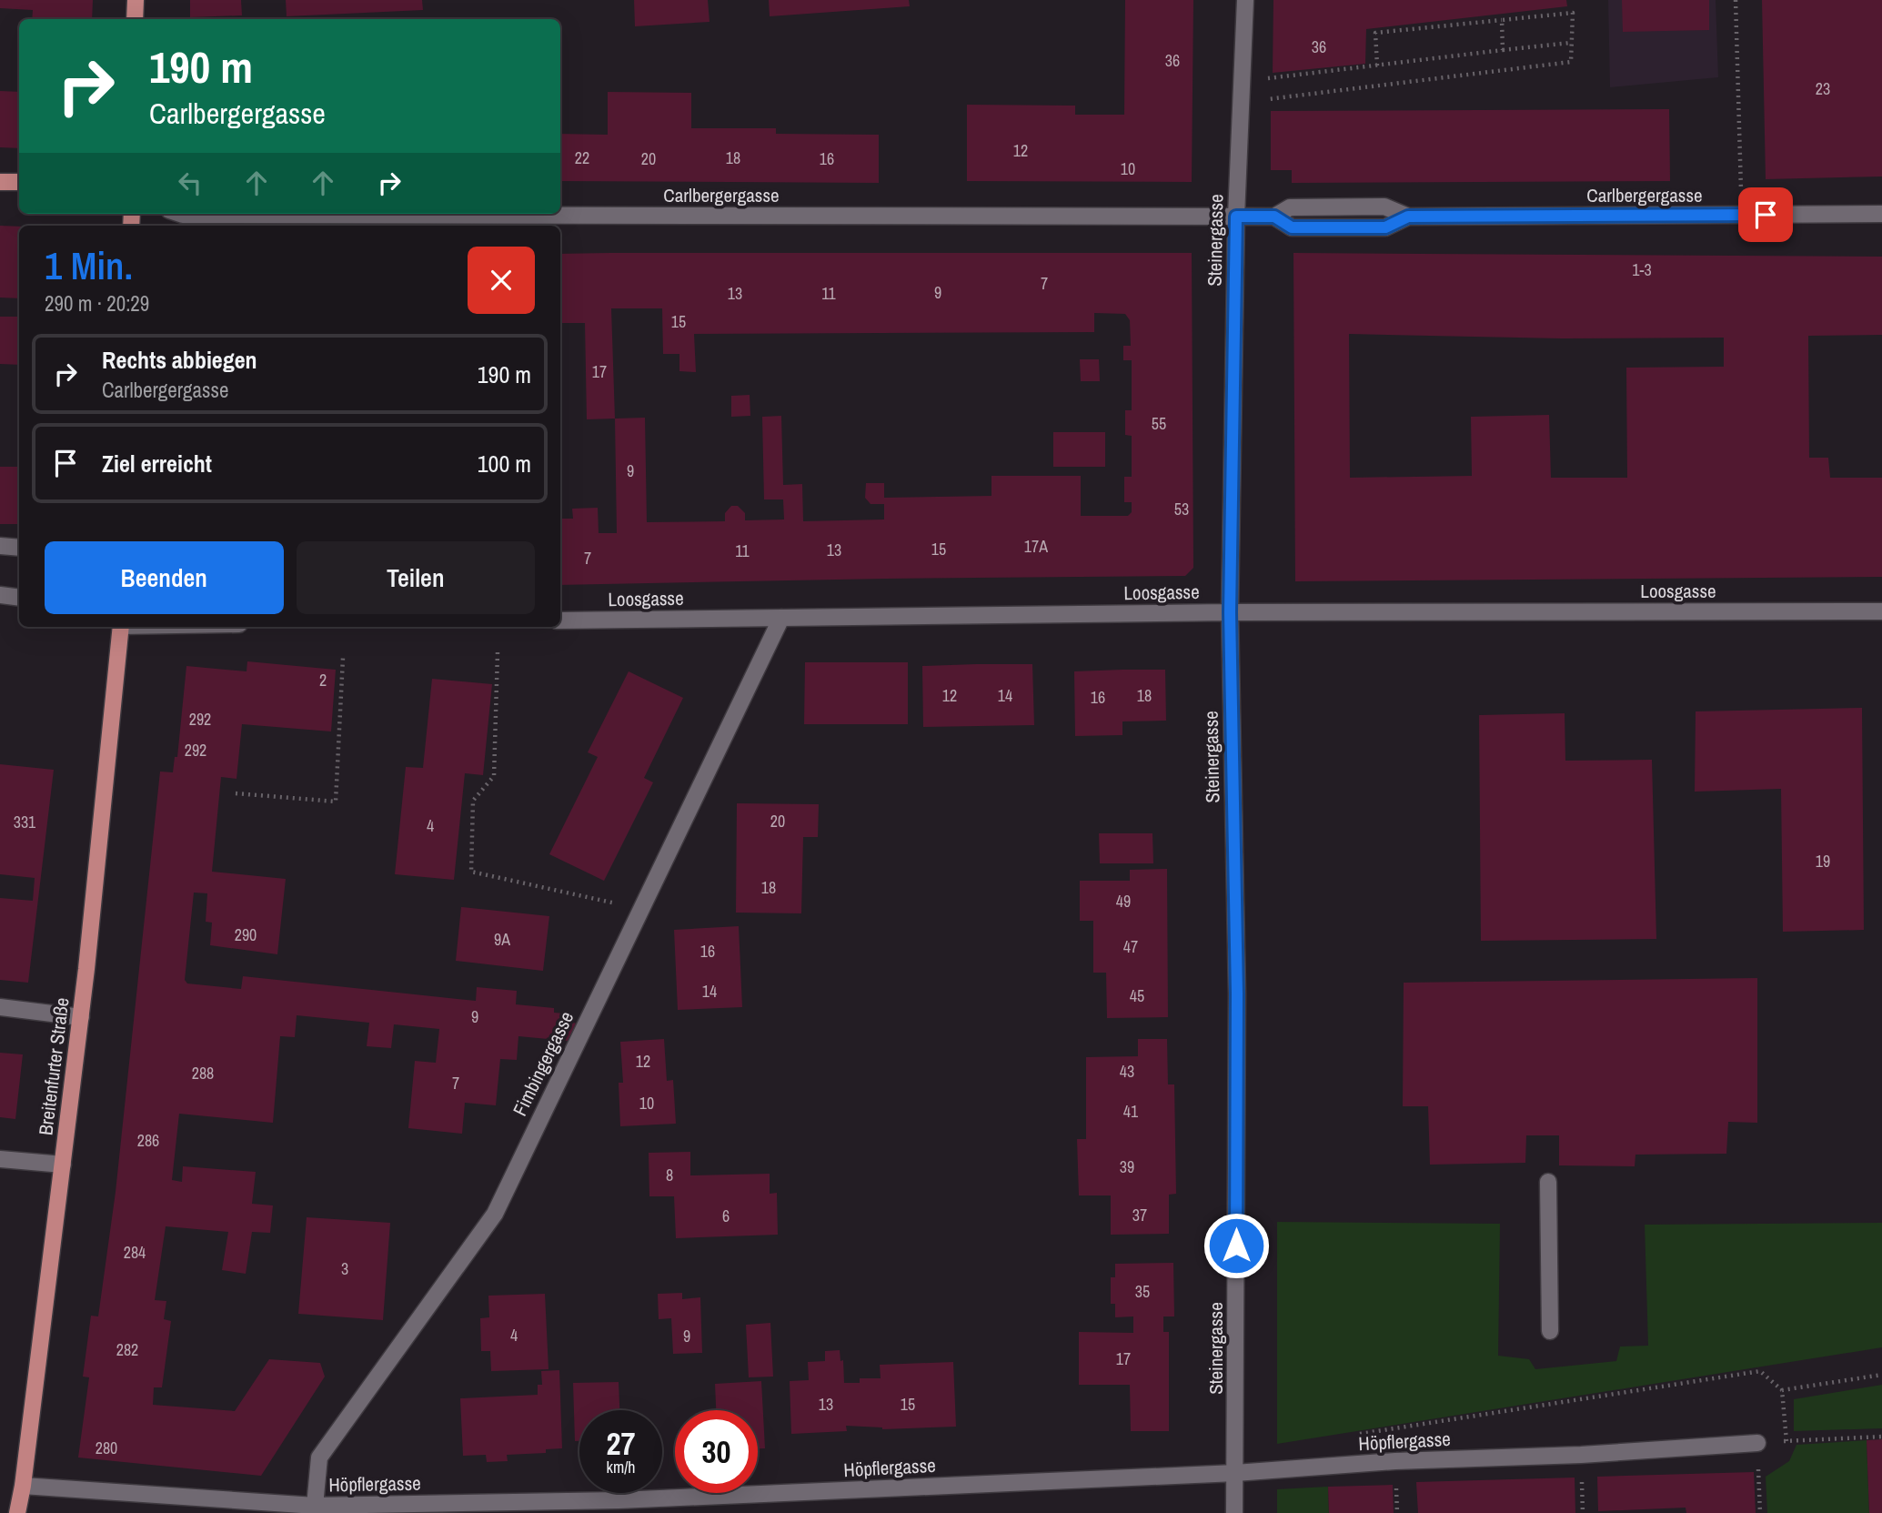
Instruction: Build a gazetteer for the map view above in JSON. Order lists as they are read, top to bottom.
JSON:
{
  "streets": {
    "main road": ["Breitenfurter Straße"],
    "street": [
      "Carlbergergasse",
      "Steinergasse",
      "Loosgasse",
      "Fimbingergasse",
      "Höpflergasse"
    ]
  },
  "crossings": [
    ["Carlbergergasse", "Steinergasse"],
    ["Steinergasse", "Loosgasse"],
    ["Steinergasse", "Höpflergasse"],
    ["Loosgasse", "Fimbingergasse"],
    ["Fimbingergasse", "Höpflergasse"],
    ["Breitenfurter Straße", "Höpflergasse"]
  ],
  "house_numbers": [
    "36",
    "36",
    "23",
    "12",
    "22",
    "18",
    "20",
    "16",
    "10",
    "1-3",
    "7",
    "9",
    "13",
    "11",
    "15",
    "17",
    "55",
    "9",
    "53",
    "17A",
    "15",
    "13",
    "11",
    "7",
    "2",
    "12",
    "14",
    "18",
    "16",
    "292",
    "292",
    "20",
    "331",
    "4",
    "19",
    "18",
    "49",
    "290",
    "9A",
    "47",
    "16",
    "14",
    "45",
    "9",
    "12",
    "43",
    "288",
    "7",
    "10",
    "41",
    "286",
    "39",
    "8",
    "37",
    "6",
    "284",
    "3",
    "35",
    "4",
    "9",
    "282",
    "17",
    "13",
    "15",
    "280"
  ],
  "page": {
    "turn": ["190 m", "Carlbergergasse"],
    "heading": ["1 Min.", "290 m · 20:29"],
    "list": [
      {
        "name": "Rechts abbiegen",
        "note": "Carlbergergasse",
        "value": "190 m"
      },
      {
        "name": "Ziel erreicht",
        "value": "100 m"
      }
    ],
    "buttons": ["Beenden", "Teilen"],
    "speed": "27 km/h",
    "limit": "30"
  }
}
